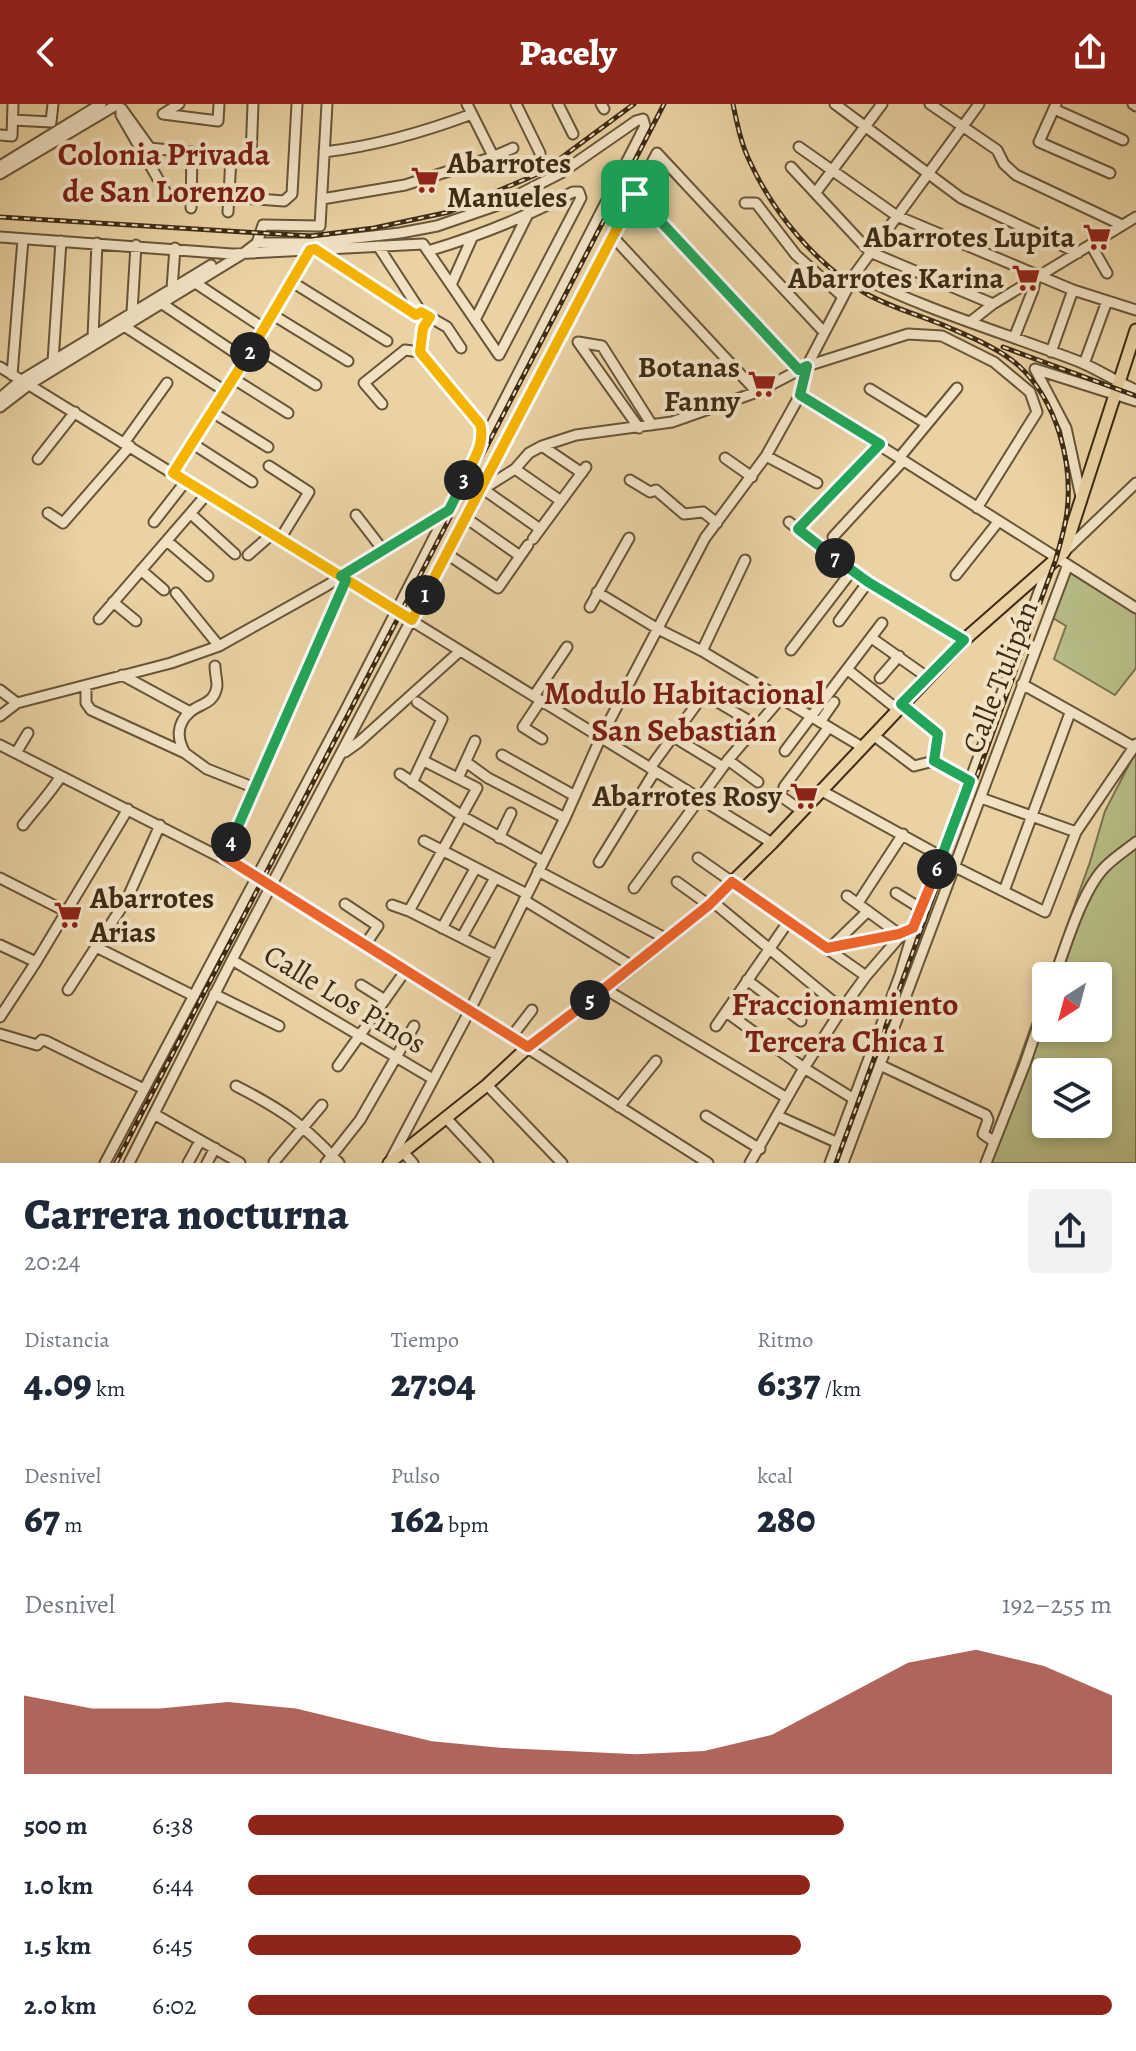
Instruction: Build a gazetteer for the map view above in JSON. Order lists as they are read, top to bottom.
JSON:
{
  "streets": {
    "street": ["Calle Tulipán", "Calle Los Pinos"]
  },
  "districts": ["Colonia Privada de San Lorenzo", "Modulo Habitacional San Sebastián", "Fraccionamiento Tercera Chica 1"],
  "places": {
    "supermarket": [
      "Abarrotes Manueles",
      "Abarrotes Lupita",
      "Abarrotes Karina",
      "Botanas Fanny",
      "Abarrotes Rosy",
      "Abarrotes Arias"
    ]
  },
  "north": "bottom left",
  "page": {
    "header": "Pacely",
    "pins": [
      "2",
      "3",
      "7",
      "1",
      "4",
      "6",
      "5"
    ],
    "heading": ["Carrera nocturna", "20:24"],
    "stats": [
      ["Distancia", "4.09 km"],
      ["Tiempo", "27:04"],
      ["Ritmo", "6:37 /km"],
      ["Desnivel", "67 m"],
      ["Pulso", "162 bpm"],
      ["kcal", "280"]
    ],
    "chart": ["Desnivel", "192–255 m"],
    "list": [
      {
        "name": "500 m",
        "note": "6:38"
      },
      {
        "name": "1.0 km",
        "note": "6:44"
      },
      {
        "name": "1.5 km",
        "note": "6:45"
      },
      {
        "name": "2.0 km",
        "note": "6:02"
      }
    ]
  }
}
